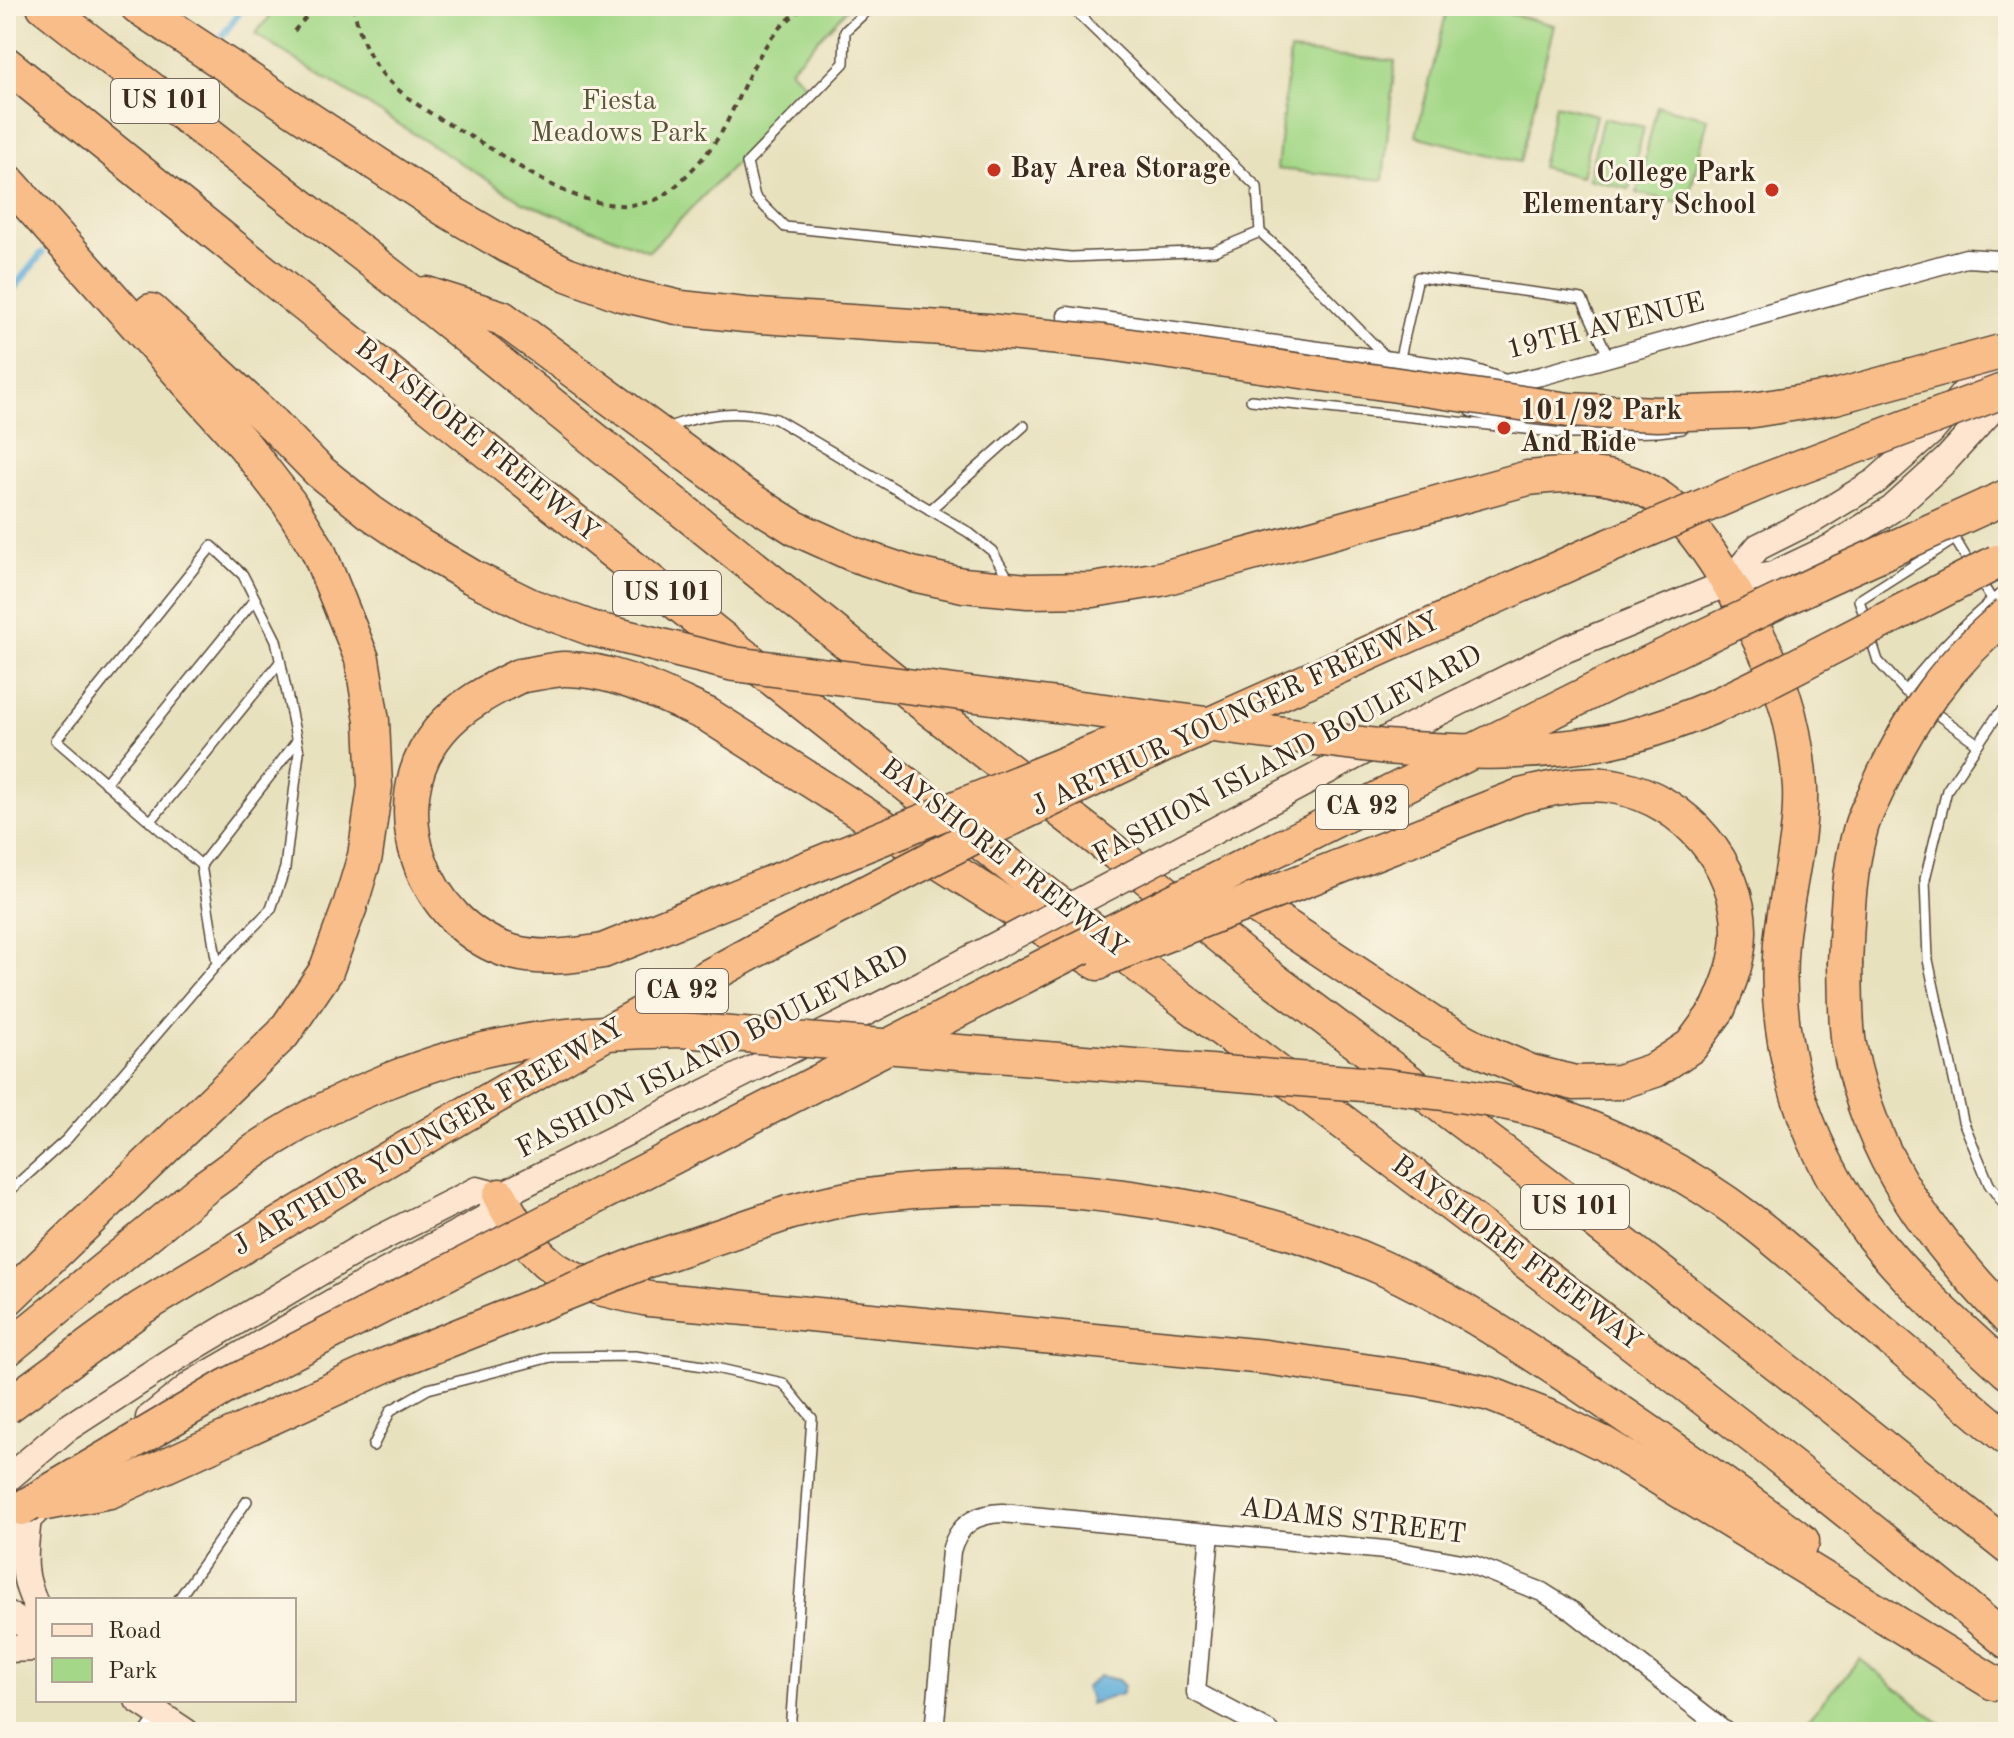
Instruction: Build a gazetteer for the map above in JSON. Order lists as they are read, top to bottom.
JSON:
{
  "streets": {
    "highway": [
      "US 101",
      "BAYSHORE FREEWAY",
      "J ARTHUR YOUNGER FREEWAY",
      "CA 92"
    ],
    "main road": ["FASHION ISLAND BOULEVARD"],
    "street": ["19TH AVENUE", "ADAMS STREET"]
  },
  "crossings": [
    ["J ARTHUR YOUNGER FREEWAY", "FASHION ISLAND BOULEVARD"],
    ["FASHION ISLAND BOULEVARD", "CA 92"]
  ],
  "parks": ["Fiesta Meadows Park"],
  "places": ["Bay Area Storage", "College Park Elementary School", "101/92 Park And Ride"],
  "legend": ["Road", "Park"]
}
